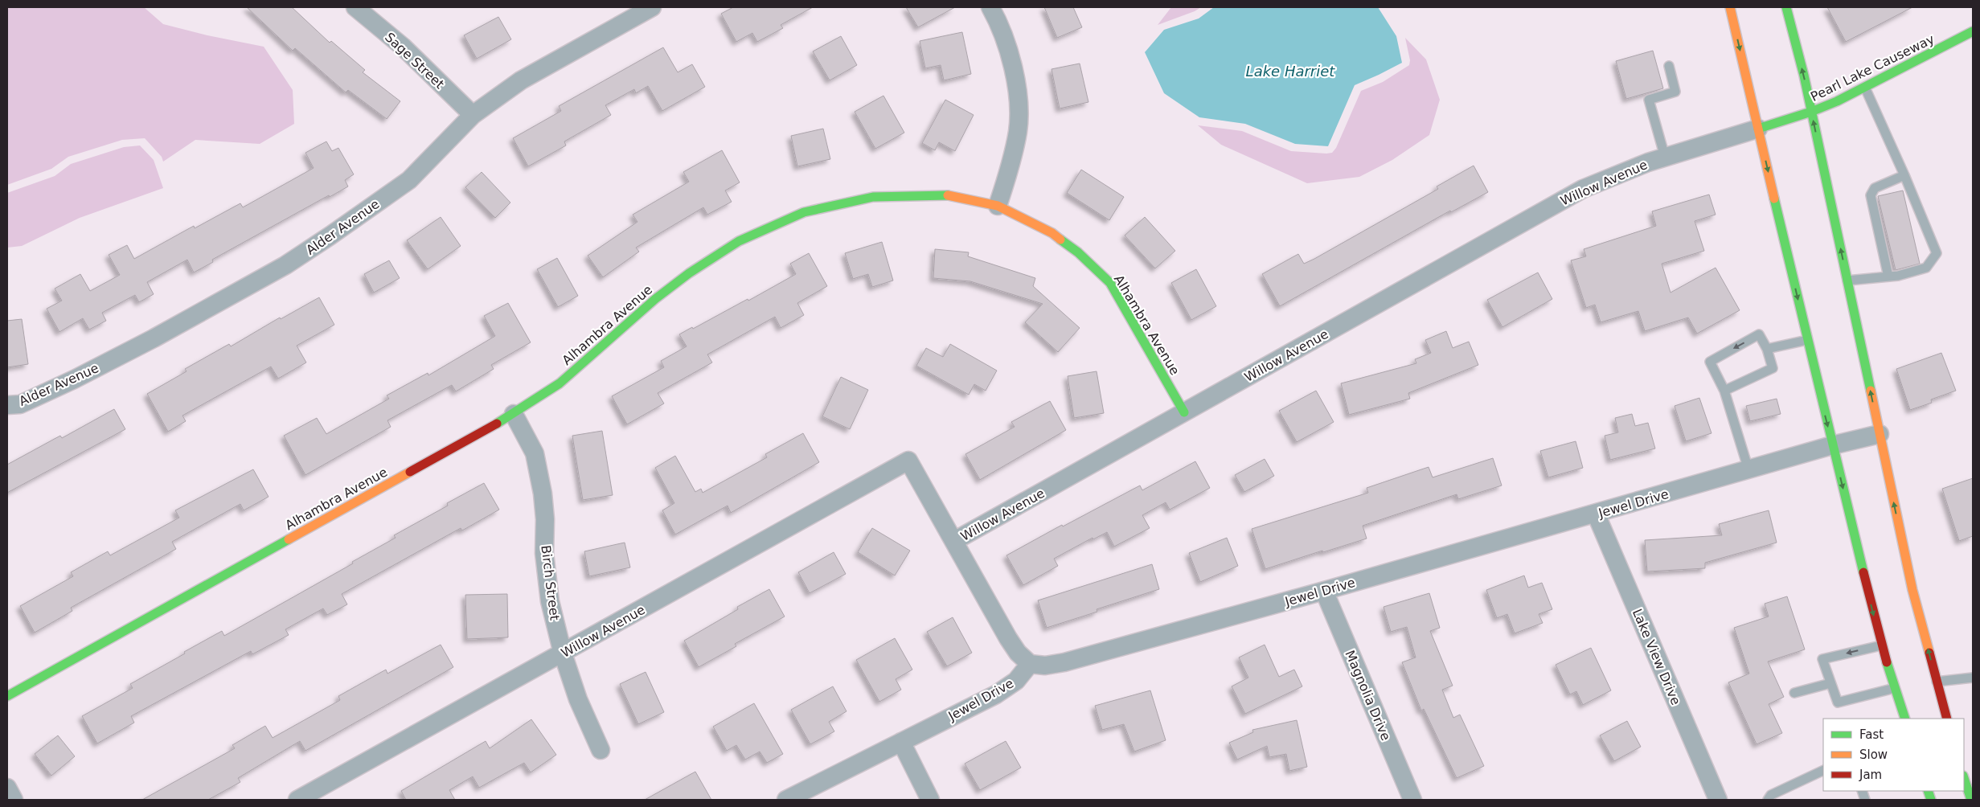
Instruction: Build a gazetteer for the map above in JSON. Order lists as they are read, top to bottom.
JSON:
{
  "streets": {
    "street": [
      "Sage Street",
      "Pearl Lake Causeway",
      "Willow Avenue",
      "Alder Avenue",
      "Alhambra Avenue",
      "Jewel Drive",
      "Birch Street",
      "Lake View Drive",
      "Magnolia Drive"
    ]
  },
  "crossings": [
    ["Sage Street", "Alder Avenue"],
    ["Pearl Lake Causeway", "Willow Avenue"],
    ["Willow Avenue", "Alhambra Avenue"],
    ["Willow Avenue", "Jewel Drive"],
    ["Willow Avenue", "Birch Street"],
    ["Alhambra Avenue", "Birch Street"],
    ["Jewel Drive", "Lake View Drive"],
    ["Jewel Drive", "Magnolia Drive"]
  ],
  "water": ["Lake Harriet"],
  "legend": ["Fast", "Slow", "Jam"]
}
